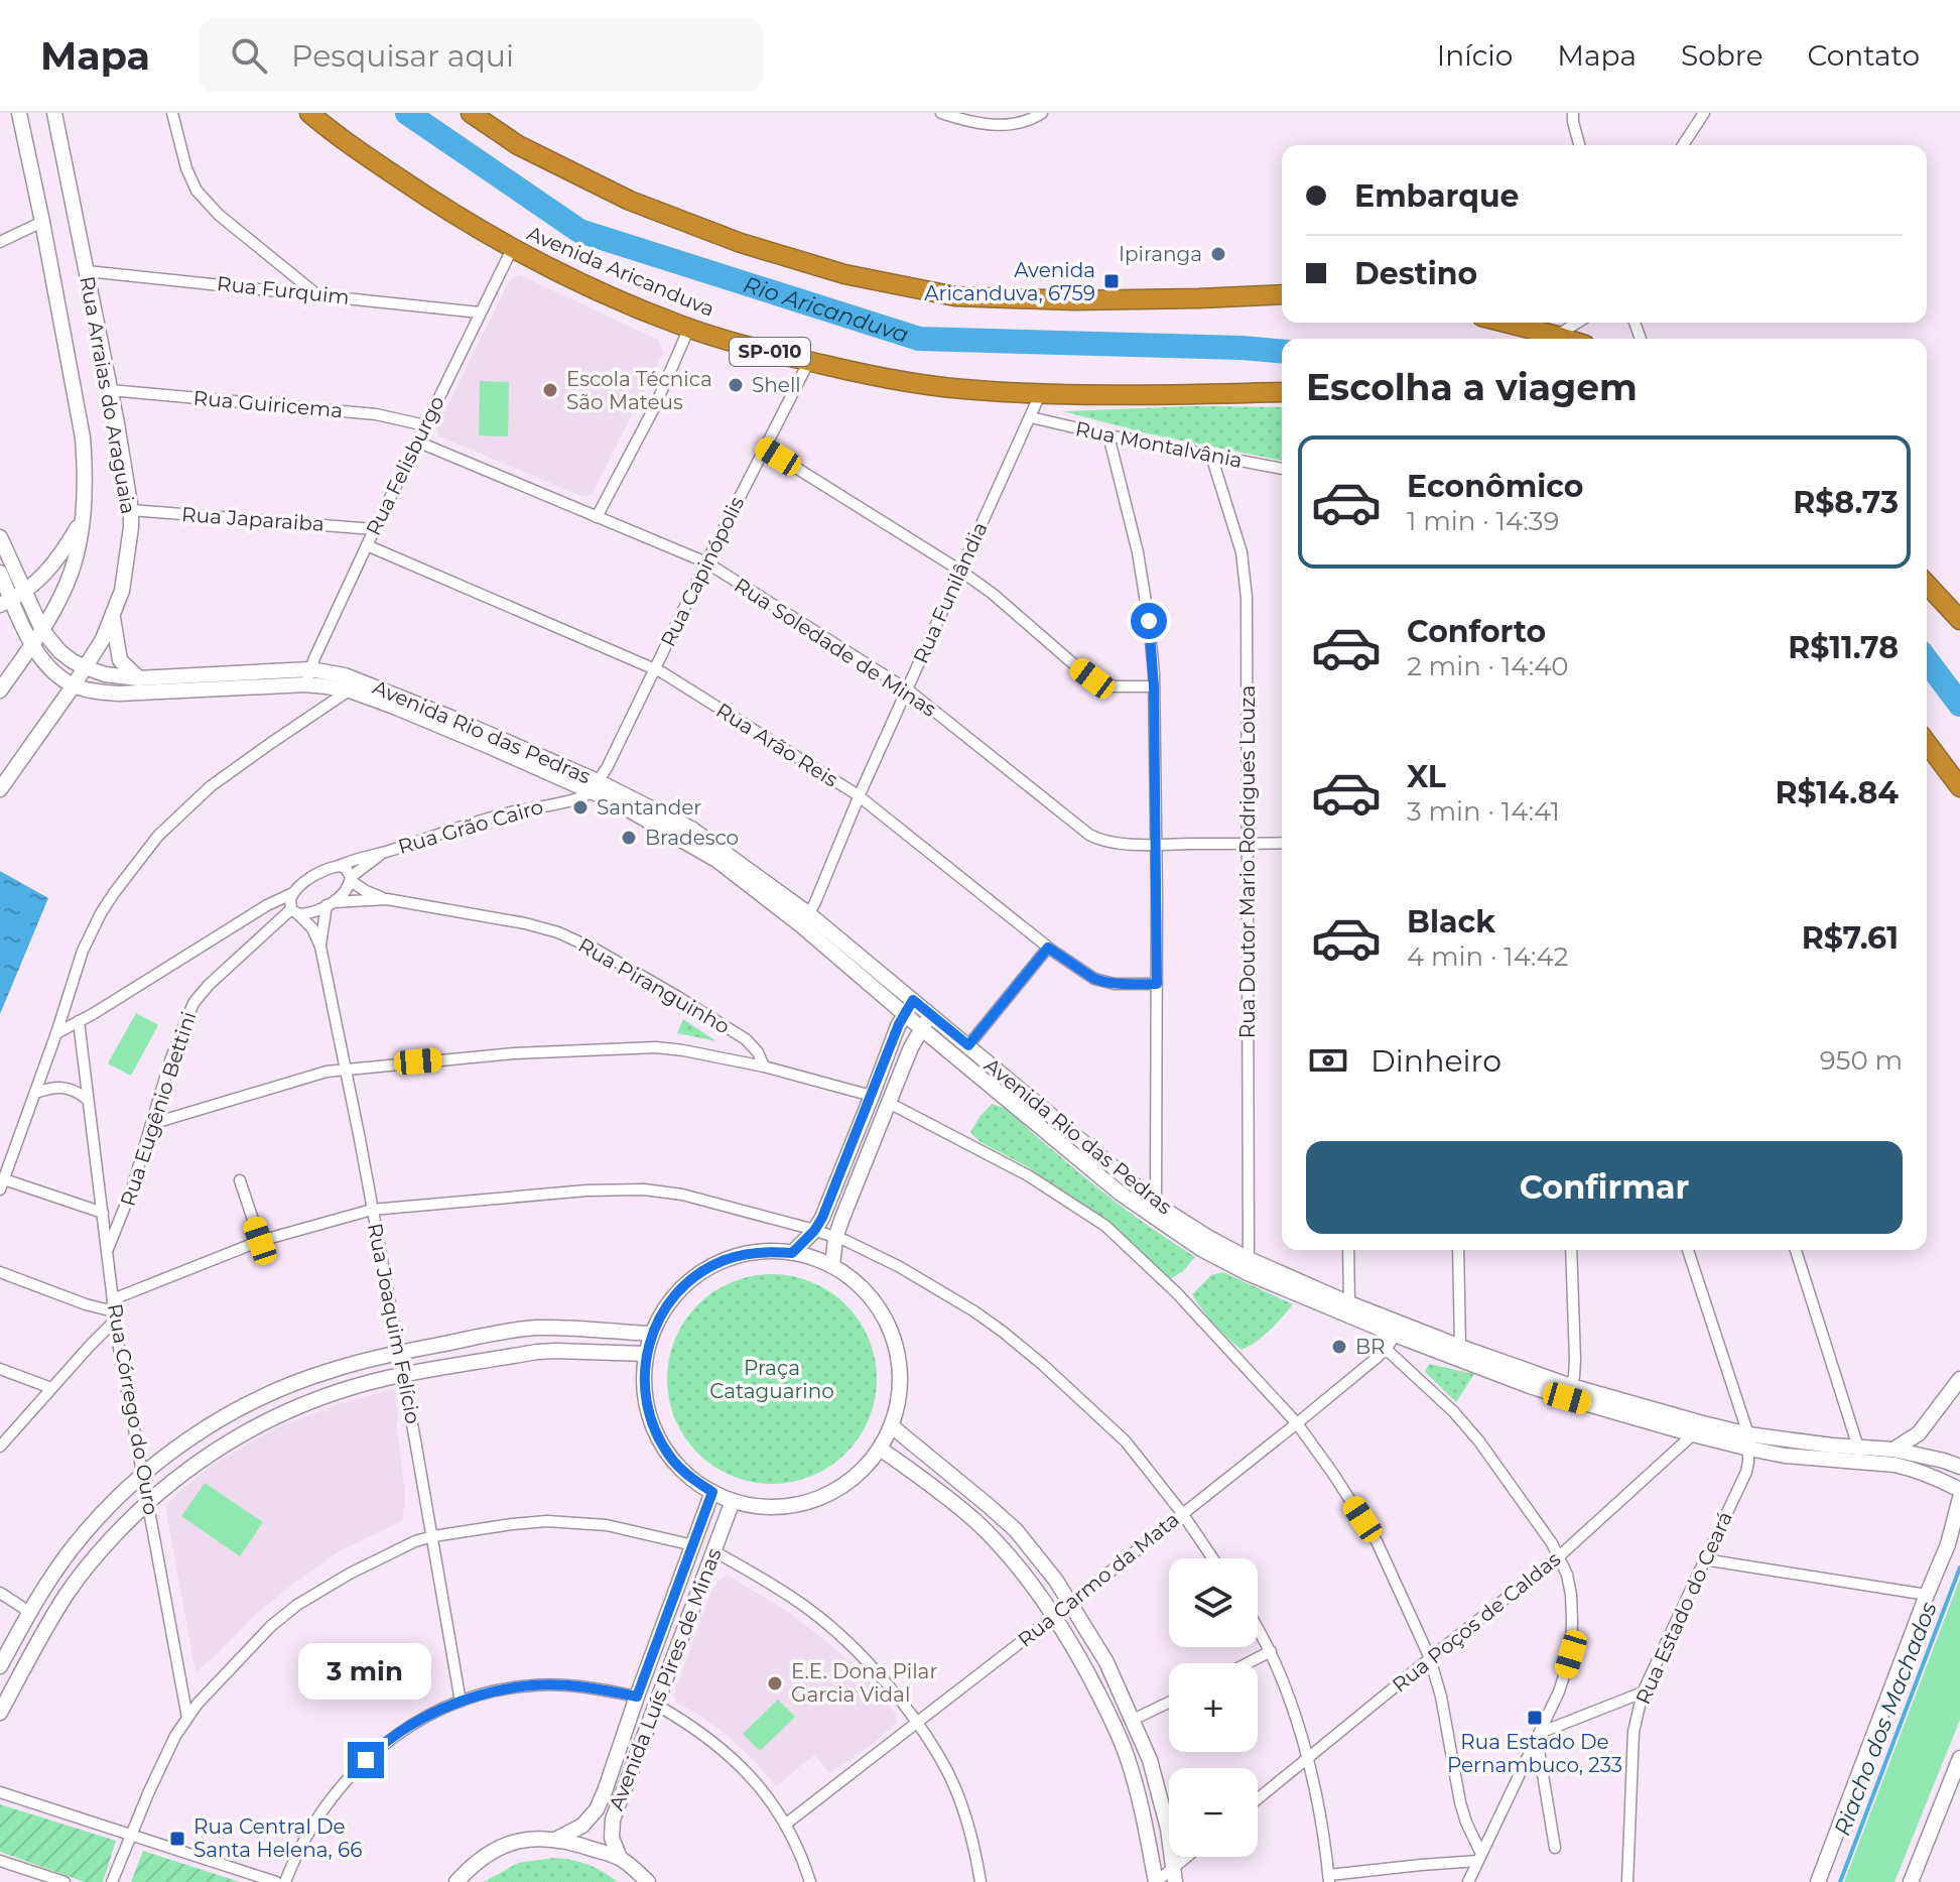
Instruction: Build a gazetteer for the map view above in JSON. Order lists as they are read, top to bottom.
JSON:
{
  "streets": {
    "highway": ["Avenida Aricanduva", "SP-010"],
    "main road": ["Rua Arraias do Araguaia", "Avenida Rio das Pedras", "Avenida Luís Pires de Minas"],
    "street": [
      "Rua Furquim",
      "Rua Guiricema",
      "Rua Montalvânia",
      "Rua Felisburgo",
      "Rua Japaraiba",
      "Rua Capinópolis",
      "Rua Funilândia",
      "Rua Soledade de Minas",
      "Rua Arão Reis",
      "Rua Grão Cairo",
      "Rua Doutor Mario Rodrigues Louza",
      "Rua Piranguinho",
      "Rua Eugênio Bettini",
      "Rua Joaquim Felício",
      "Rua Córrego do Ouro",
      "Rua Carmo da Mata",
      "Rua Estado do Ceará",
      "Rua Poços de Caldas"
    ]
  },
  "crossings": [
    ["Avenida Aricanduva", "Rua Felisburgo"],
    ["Avenida Aricanduva", "Rua Capinópolis"],
    ["Avenida Aricanduva", "Rua Funilândia"],
    ["Rua Furquim", "Rua Arraias do Araguaia"],
    ["Rua Furquim", "Rua Felisburgo"],
    ["Rua Arraias do Araguaia", "Rua Guiricema"],
    ["Rua Arraias do Araguaia", "Rua Japaraiba"],
    ["Rua Arraias do Araguaia", "Avenida Rio das Pedras"],
    ["Rua Guiricema", "Rua Felisburgo"],
    ["Rua Montalvânia", "Rua Funilândia"],
    ["Rua Montalvânia", "Rua Doutor Mario Rodrigues Louza"],
    ["Rua Felisburgo", "Rua Japaraiba"],
    ["Rua Felisburgo", "Rua Soledade de Minas"],
    ["Rua Felisburgo", "Avenida Rio das Pedras"],
    ["Rua Felisburgo", "Rua Arão Reis"],
    ["Rua Capinópolis", "Rua Soledade de Minas"],
    ["Rua Capinópolis", "Avenida Rio das Pedras"],
    ["Rua Capinópolis", "Rua Arão Reis"],
    ["Rua Capinópolis", "Rua Grão Cairo"],
    ["Rua Funilândia", "Rua Soledade de Minas"],
    ["Rua Funilândia", "Avenida Rio das Pedras"],
    ["Rua Funilândia", "Rua Arão Reis"],
    ["Rua Soledade de Minas", "Rua Doutor Mario Rodrigues Louza"],
    ["Avenida Rio das Pedras", "Rua Grão Cairo"],
    ["Avenida Rio das Pedras", "Rua Doutor Mario Rodrigues Louza"],
    ["Avenida Rio das Pedras", "Rua Carmo da Mata"],
    ["Avenida Rio das Pedras", "Rua Estado do Ceará"],
    ["Avenida Rio das Pedras", "Rua Poços de Caldas"],
    ["Rua Grão Cairo", "Rua Piranguinho"],
    ["Rua Grão Cairo", "Rua Joaquim Felício"],
    ["Rua Piranguinho", "Rua Eugênio Bettini"],
    ["Rua Piranguinho", "Rua Joaquim Felício"],
    ["Rua Eugênio Bettini", "Rua Joaquim Felício"],
    ["Rua Eugênio Bettini", "Rua Córrego do Ouro"]
  ],
  "water": ["Rio Aricanduva", "Riacho dos Machados"],
  "parks": ["Praça Cataguarino"],
  "places": {
    "other": [
      "Ipiranga",
      "Shell",
      "Escola Técnica São Mateus",
      "Santander",
      "Bradesco",
      "BR",
      "E.E. Dona Pilar Garcia Vidal"
    ],
    "transit": ["Avenida Aricanduva, 6759", "Rua Estado De Pernambuco, 233", "Rua Central De Santa Helena, 66"]
  },
  "page": {
    "header": "Mapa",
    "search": "Pesquisar aqui",
    "nav": [
      "Início",
      "Mapa",
      "Sobre",
      "Contato"
    ],
    "banner": ["Embarque", "Destino"],
    "heading": "Escolha a viagem",
    "list": [
      {
        "name": "Econômico",
        "note": "1 min · 14:39",
        "value": "R$8.73"
      },
      {
        "name": "Conforto",
        "note": "2 min · 14:40",
        "value": "R$11.78"
      },
      {
        "name": "XL",
        "note": "3 min · 14:41",
        "value": "R$14.84"
      },
      {
        "name": "Black",
        "note": "4 min · 14:42",
        "value": "R$7.61"
      }
    ],
    "pay": ["Dinheiro", "950 m"],
    "buttons": "Confirmar",
    "map_buttons": ["+", "−"],
    "bubble": "3 min"
  }
}
